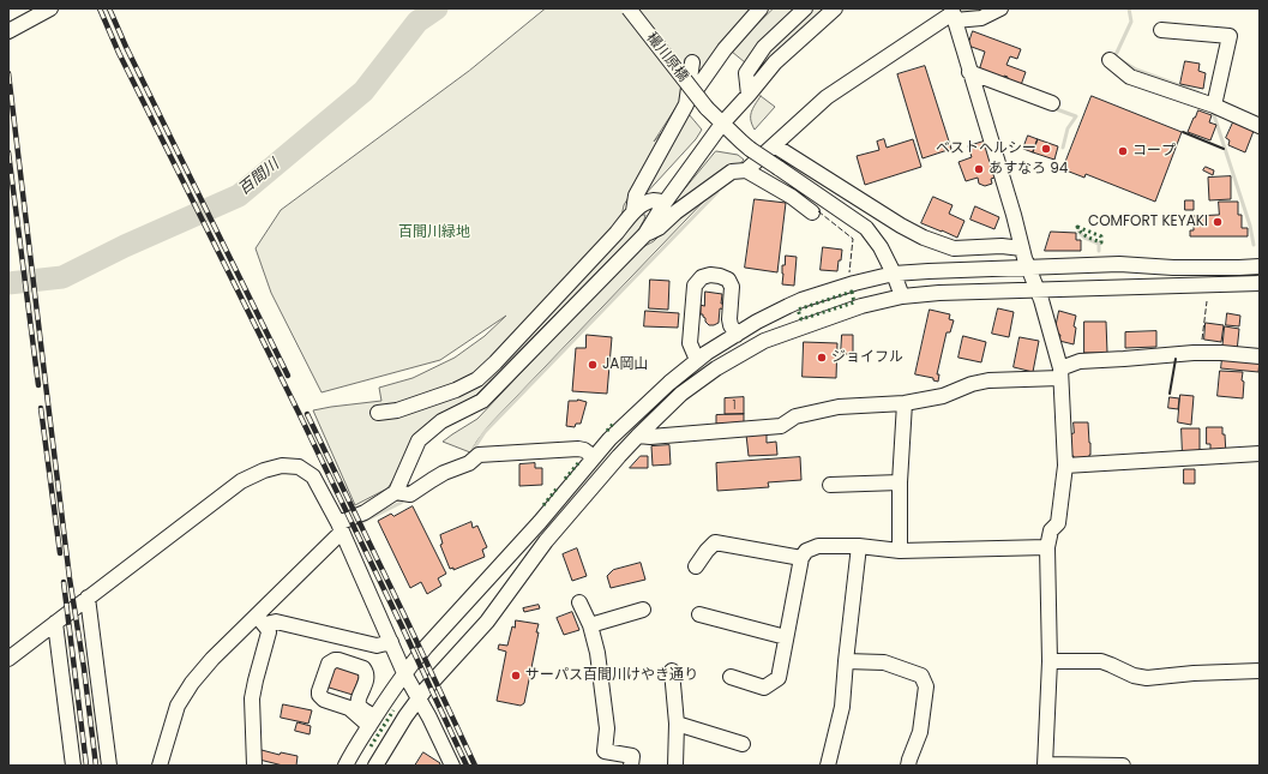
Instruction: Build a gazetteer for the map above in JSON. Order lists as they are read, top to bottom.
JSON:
{
  "streets": {
    "street": ["穝川原橋"]
  },
  "water": ["百間川"],
  "parks": ["百間川緑地"],
  "places": [
    "ベストヘルシー",
    "コープ",
    "あすなろ 94",
    "COMFORT KEYAKI",
    "ジョイフル",
    "JA岡山",
    "サーパス百間川けやき通り"
  ],
  "house_numbers": ["1"]
}
